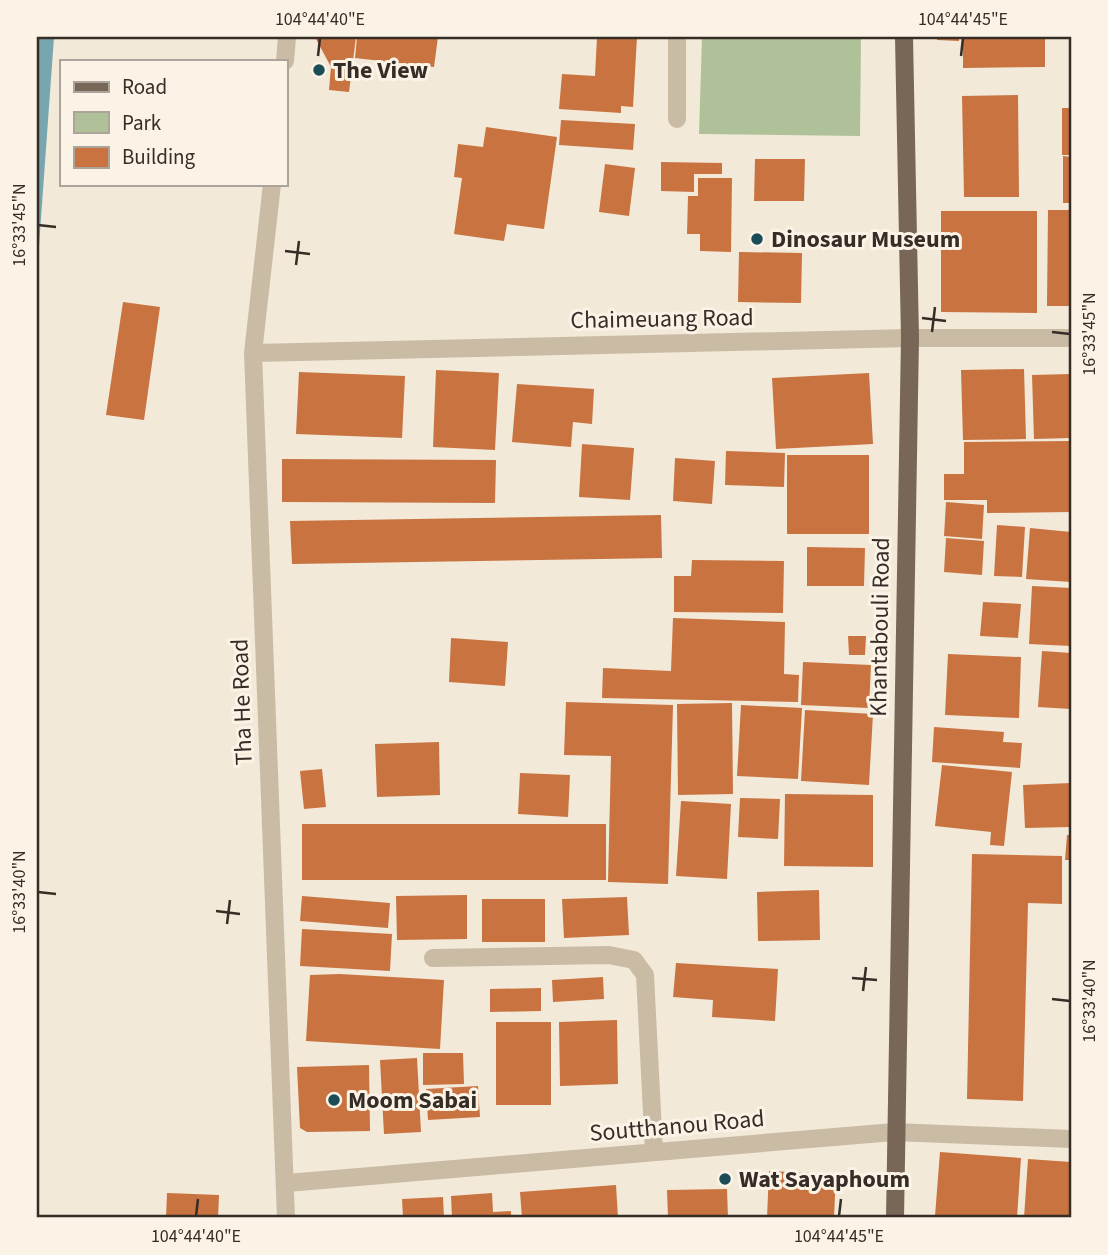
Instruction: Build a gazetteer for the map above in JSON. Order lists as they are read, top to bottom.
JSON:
{
  "streets": {
    "main road": ["Khantabouli Road"],
    "street": ["Chaimeuang Road", "Tha He Road", "Soutthanou Road"]
  },
  "crossings": [
    ["Chaimeuang Road", "Khantabouli Road"],
    ["Chaimeuang Road", "Tha He Road"],
    ["Khantabouli Road", "Soutthanou Road"],
    ["Tha He Road", "Soutthanou Road"]
  ],
  "places": [
    "The View",
    "Dinosaur Museum",
    "Moom Sabai",
    "Wat Sayaphoum"
  ],
  "legend": ["Road", "Park", "Building"],
  "coordinates": [
    "104°44'40\"E",
    "104°44'45\"E",
    "16°33'45\"N",
    "16°33'40\"N"
  ]
}
